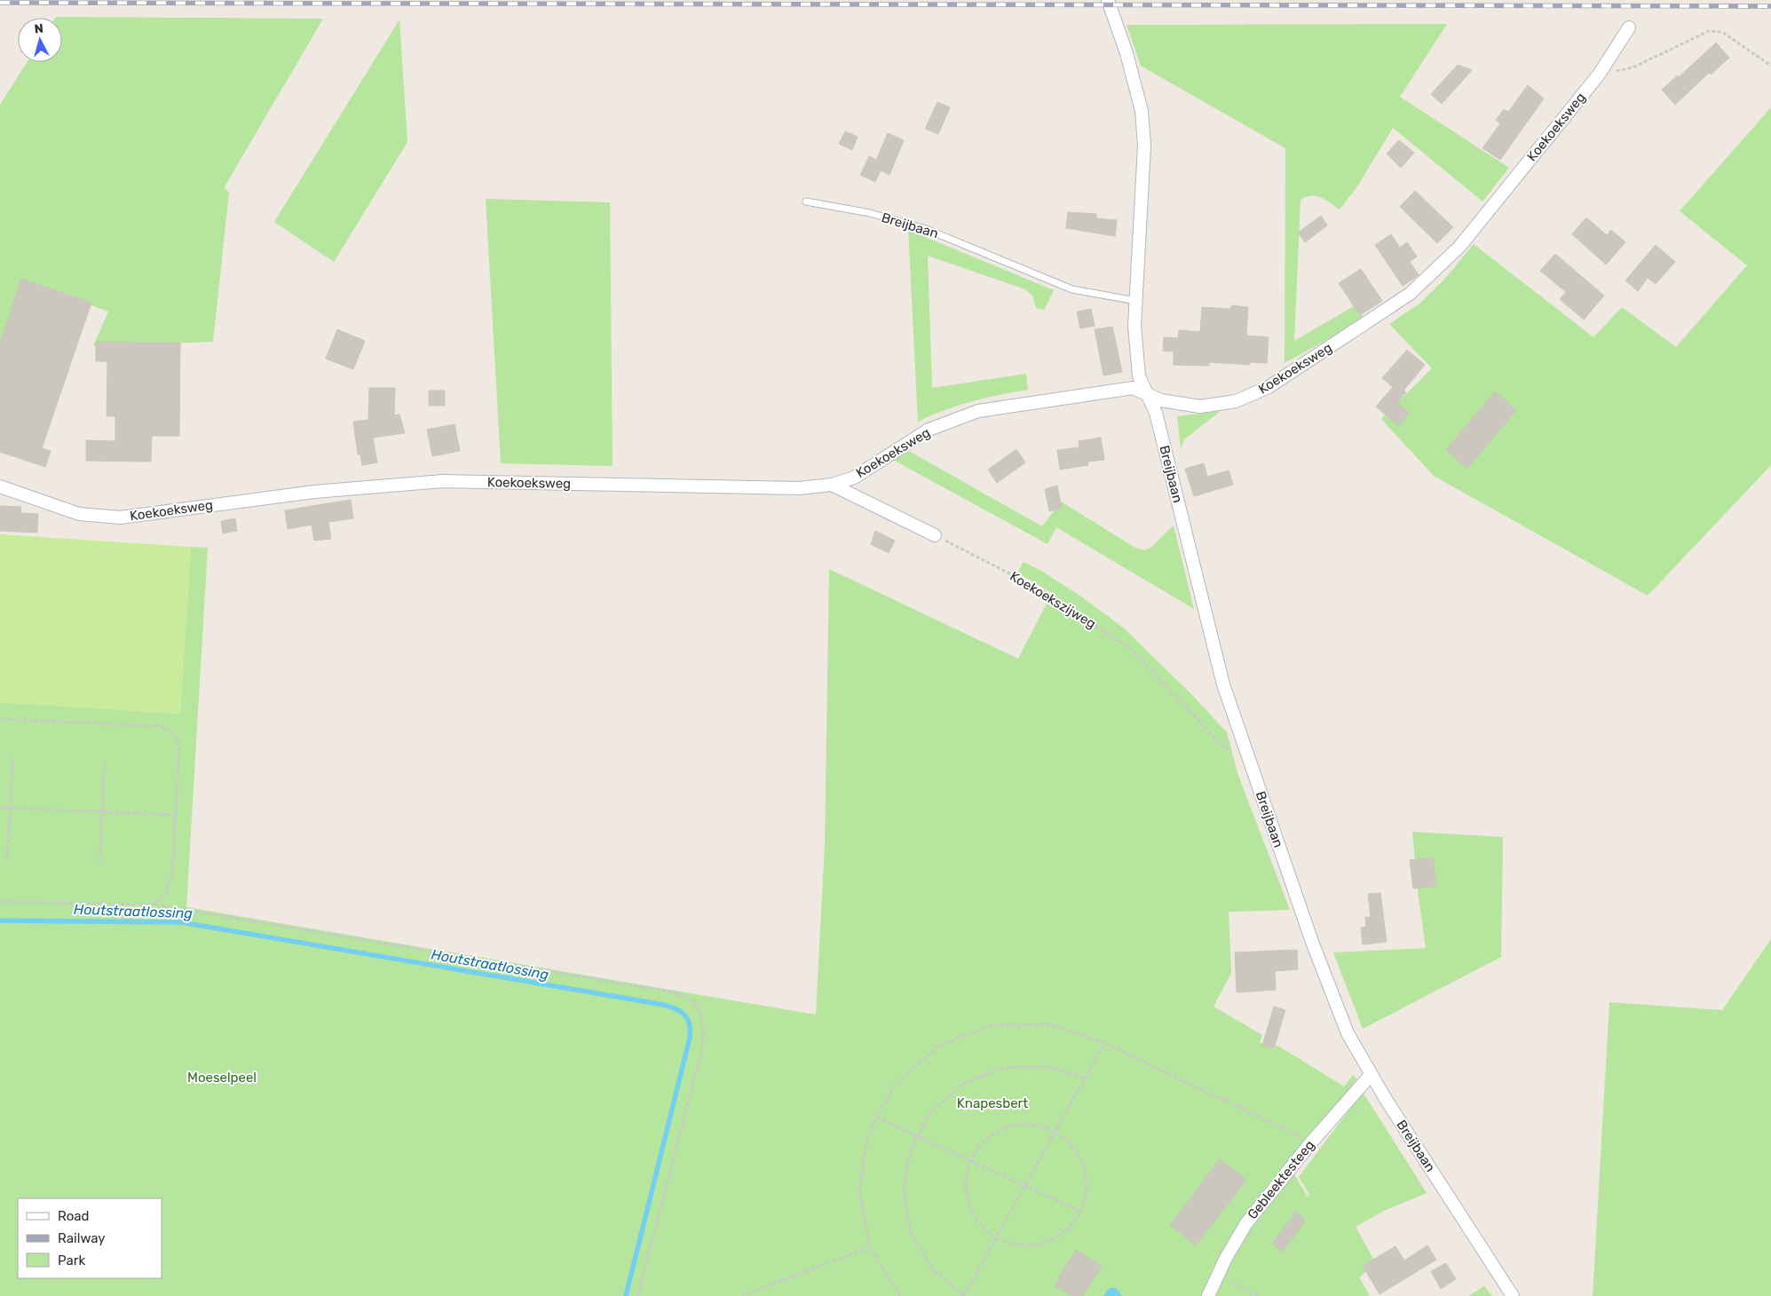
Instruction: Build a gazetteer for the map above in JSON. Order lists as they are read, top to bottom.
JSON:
{
  "streets": {
    "street": ["Koekoeksweg", "Breijbaan", "Gebleektesteeg"],
    "path": ["Koekoekszijweg"]
  },
  "crossings": [
    ["Koekoeksweg", "Breijbaan"],
    ["Breijbaan", "Koekoekszijweg"],
    ["Breijbaan", "Gebleektesteeg"]
  ],
  "water": ["Houtstraatlossing"],
  "parks": ["Moeselpeel", "Knapesbert"],
  "legend": ["Road", "Railway", "Park"],
  "north": "top"
}
